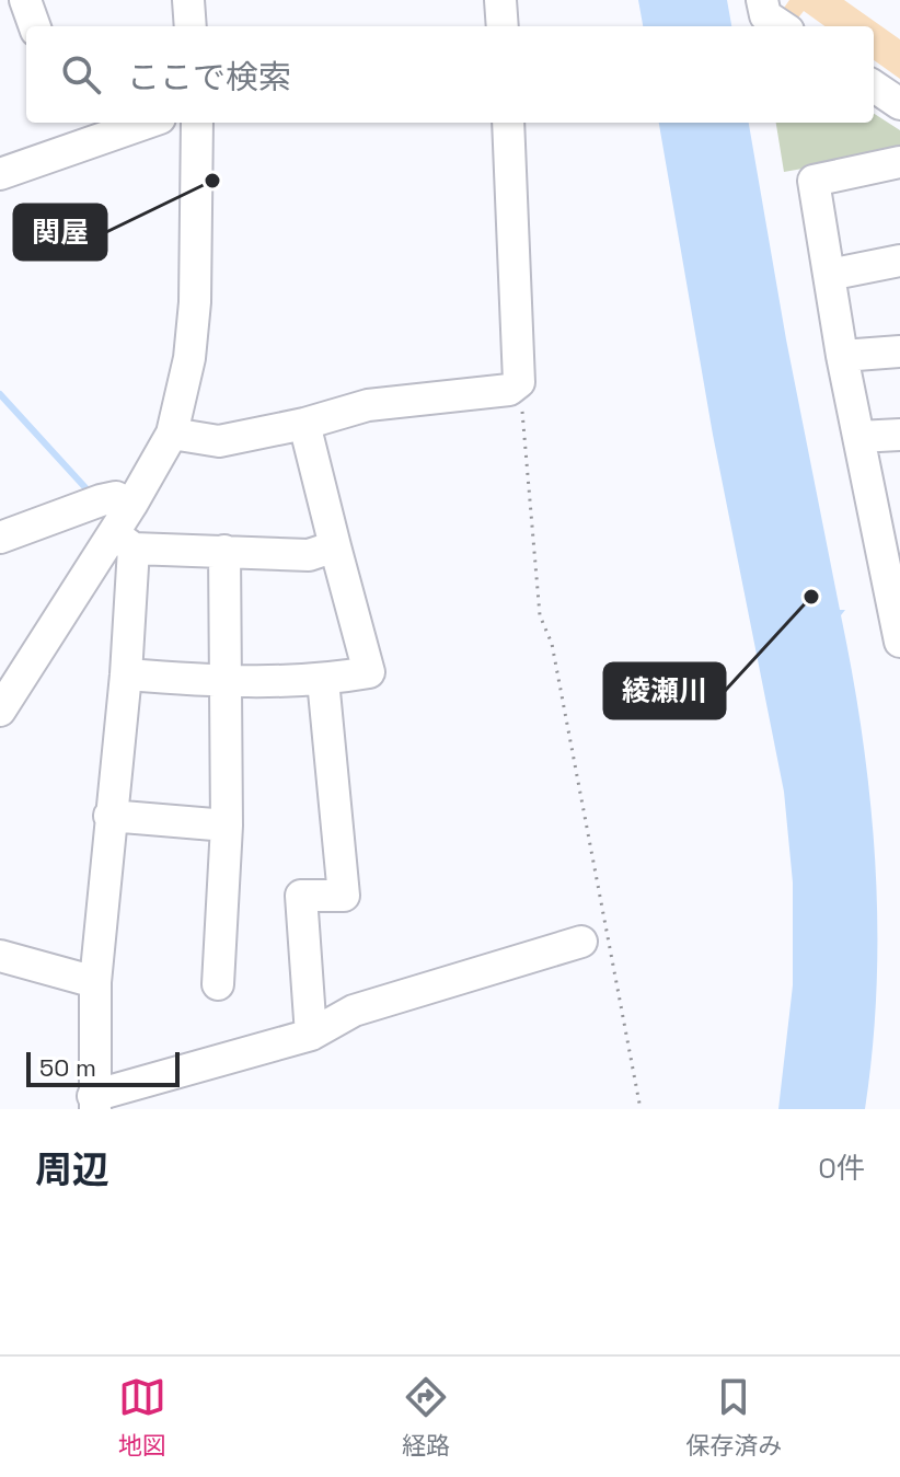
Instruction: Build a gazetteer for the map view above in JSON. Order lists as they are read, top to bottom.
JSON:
{
  "places": ["関屋", "綾瀬川"],
  "scale_bar": "50 m",
  "page": {
    "search": "ここで検索",
    "scale": "50 m",
    "heading": ["周辺", "0件"],
    "nav": ["地図", "経路", "保存済み"]
  }
}
